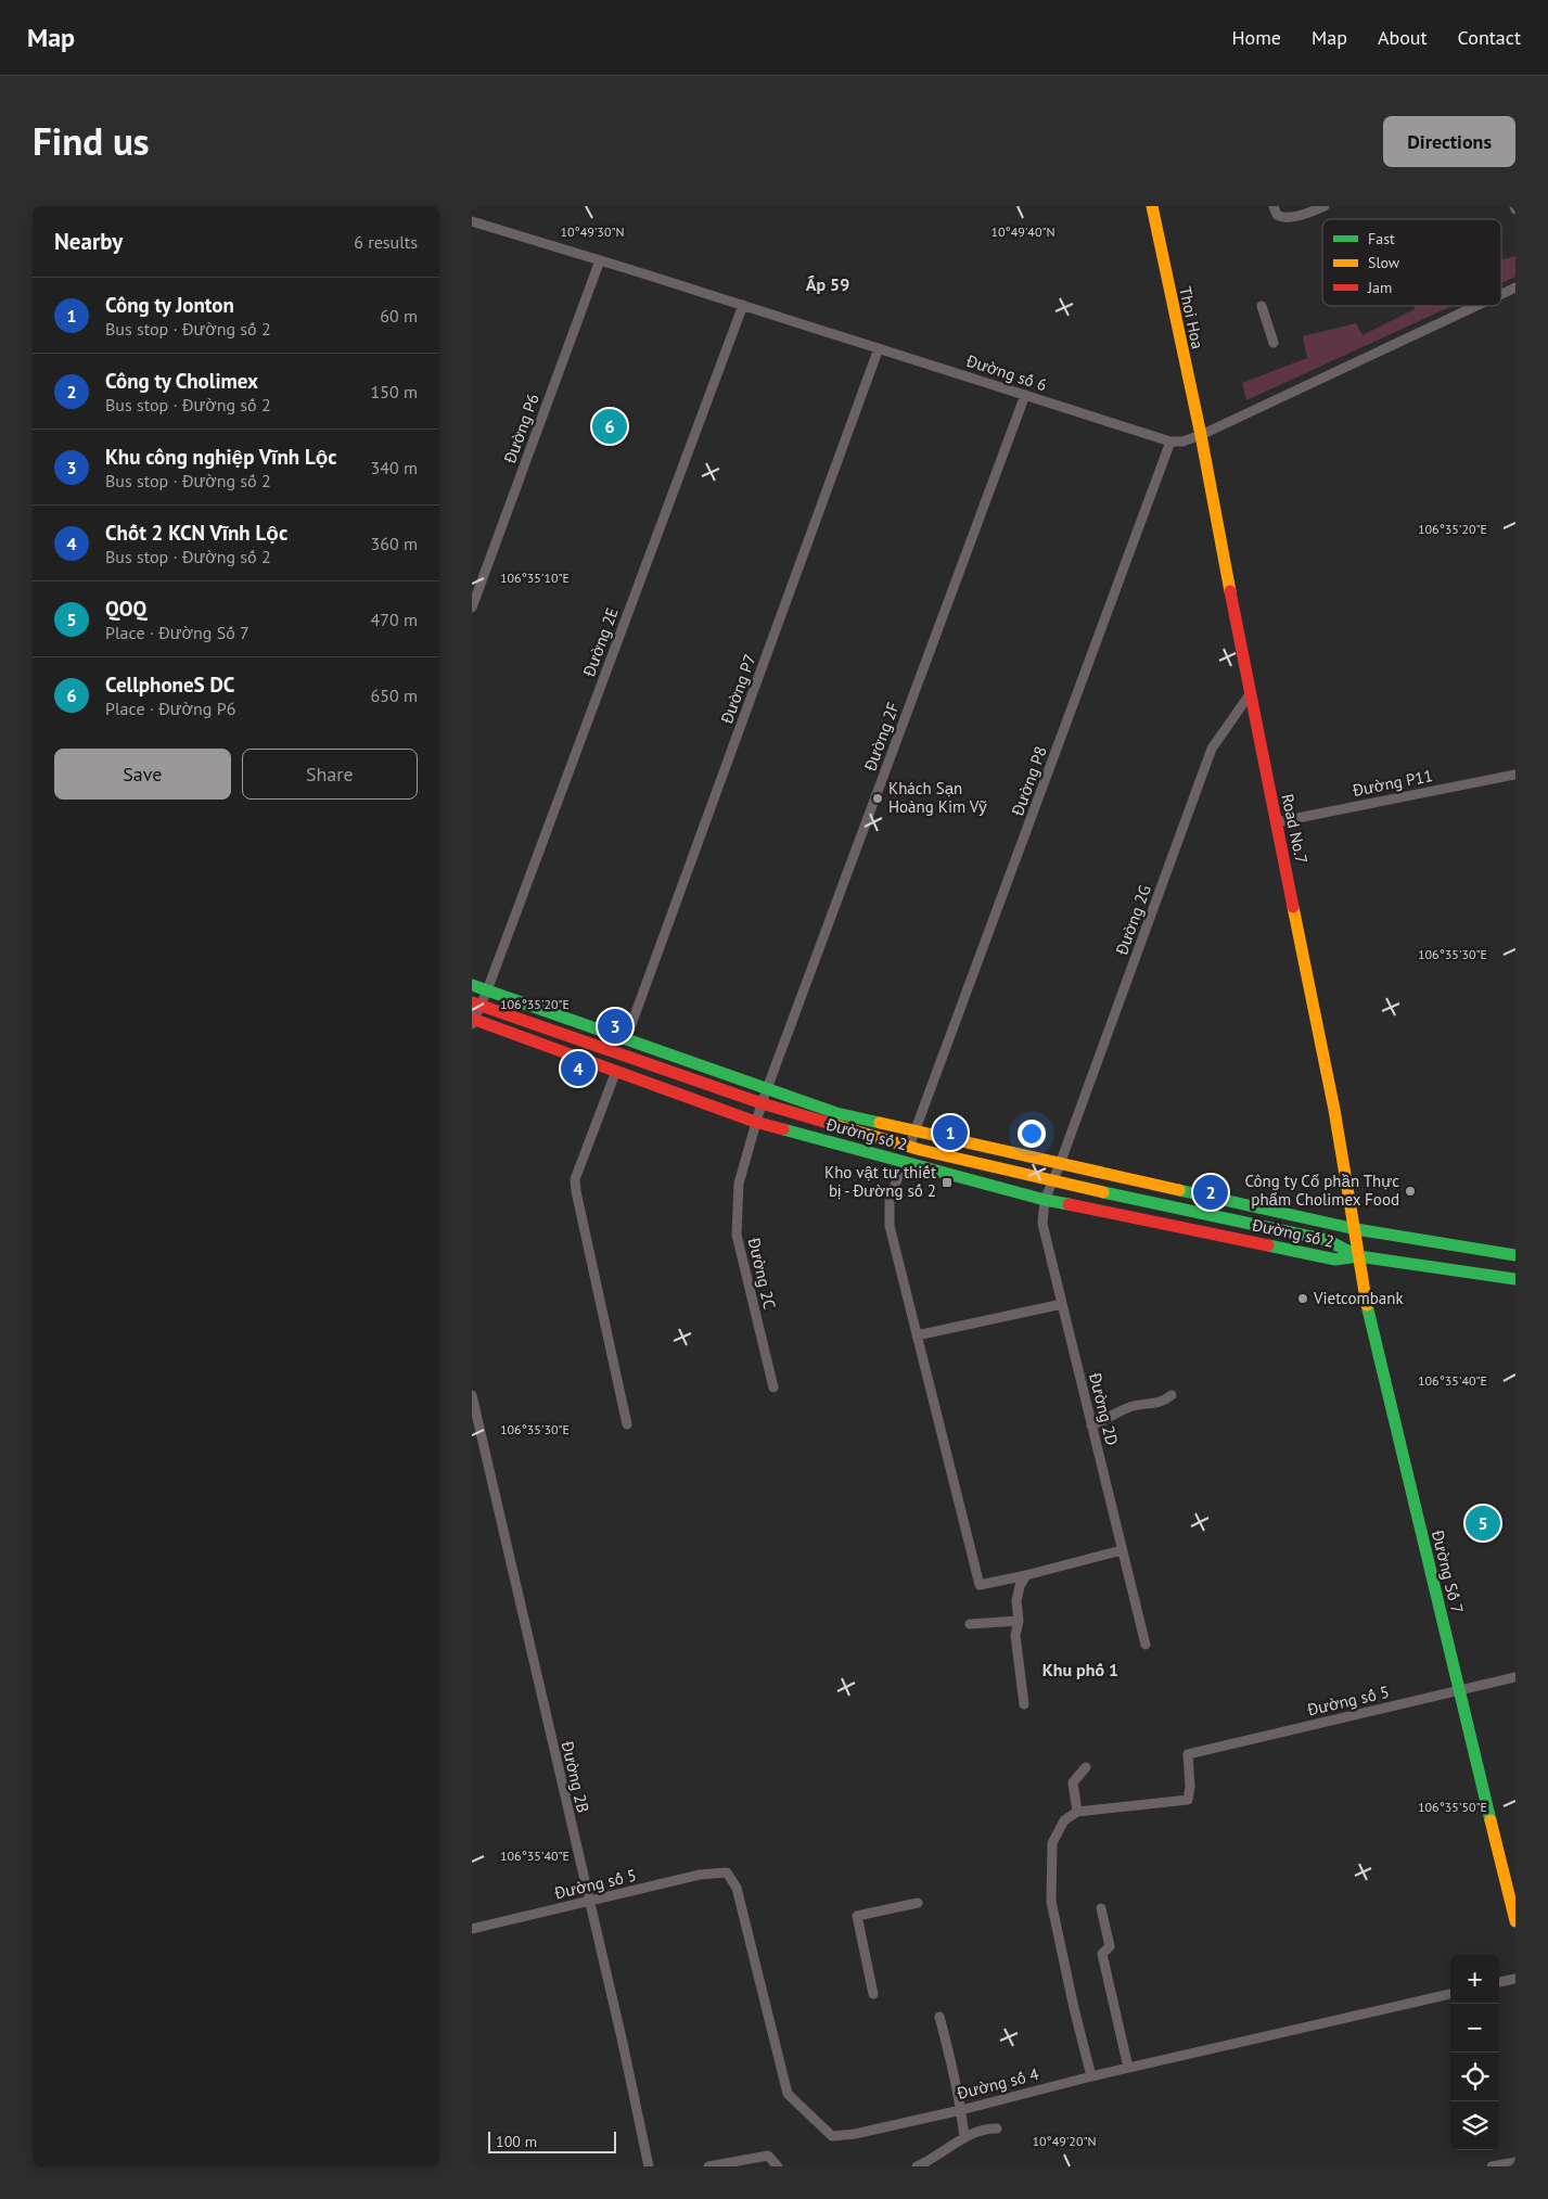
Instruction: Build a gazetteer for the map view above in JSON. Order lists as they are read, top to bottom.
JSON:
{
  "streets": {
    "main road": [
      "Thoi Hoa",
      "Road No.7",
      "Đường số 2",
      "Đường Số 7"
    ],
    "street": [
      "Đường số 6",
      "Đường P6",
      "Đường 2E",
      "Đường P7",
      "Đường 2F",
      "Đường P8",
      "Đường P11",
      "Đường 2G",
      "Đường 2C",
      "Đường 2D",
      "Đường số 5",
      "Đường 2B",
      "Đường số 4"
    ]
  },
  "crossings": [
    ["Thoi Hoa", "Đường số 6"],
    ["Thoi Hoa", "Road No.7"],
    ["Đường số 6", "Đường P6"],
    ["Đường số 6", "Đường 2E"],
    ["Đường số 6", "Đường P7"],
    ["Đường số 6", "Đường 2F"],
    ["Đường số 6", "Đường P8"],
    ["Đường số 6", "Road No.7"],
    ["Đường 2E", "Đường số 2"],
    ["Đường P7", "Đường số 2"],
    ["Đường 2F", "Đường số 2"],
    ["Đường 2F", "Đường 2C"],
    ["Đường P8", "Đường số 2"],
    ["Đường P11", "Road No.7"],
    ["Road No.7", "Đường 2G"],
    ["Road No.7", "Đường số 2"],
    ["Road No.7", "Đường Số 7"],
    ["Đường 2G", "Đường số 2"],
    ["Đường 2G", "Đường 2D"],
    ["Đường số 2", "Đường 2C"],
    ["Đường số 2", "Đường 2D"],
    ["Đường số 2", "Đường Số 7"],
    ["Đường Số 7", "Đường số 5"],
    ["Đường số 5", "Đường 2B"],
    ["Đường số 5", "Đường số 4"]
  ],
  "districts": ["Ấp 59", "Khu phố 1"],
  "places": {
    "other": ["Khách Sạn Hoàng Kim Vỹ", "Công ty Cổ phần Thực phẩm Cholimex Food", "Vietcombank"],
    "transit": ["Kho vật tư thiết bị - Đường số 2"]
  },
  "legend": ["Fast", "Slow", "Jam"],
  "scale_bar": "100 m",
  "page": {
    "header": "Map",
    "nav": [
      "Home",
      "Map",
      "About",
      "Contact"
    ],
    "title": "Find us",
    "buttons": [
      "Directions",
      ["Save", "Share"]
    ],
    "heading": ["Nearby", "6 results"],
    "list": [
      {
        "mark": "1",
        "name": "Công ty Jonton",
        "note": "Bus stop · Đường số 2",
        "value": "60 m"
      },
      {
        "mark": "2",
        "name": "Công ty Cholimex",
        "note": "Bus stop · Đường số 2",
        "value": "150 m"
      },
      {
        "mark": "3",
        "name": "Khu công nghiệp Vĩnh Lộc",
        "note": "Bus stop · Đường số 2",
        "value": "340 m"
      },
      {
        "mark": "4",
        "name": "Chốt 2 KCN Vĩnh Lộc",
        "note": "Bus stop · Đường số 2",
        "value": "360 m"
      },
      {
        "mark": "5",
        "name": "QOQ",
        "note": "Place · Đường Số 7",
        "value": "470 m"
      },
      {
        "mark": "6",
        "name": "CellphoneS DC",
        "note": "Place · Đường P6",
        "value": "650 m"
      }
    ],
    "pins": [
      "6",
      "3",
      "4",
      "1",
      "2",
      "5"
    ],
    "map_buttons": ["+", "−"],
    "scale": "100 m"
  },
  "coordinates": [
    "10°49'30\"N",
    "10°49'40\"N",
    "106°35'20\"E",
    "106°35'10\"E",
    "106°35'30\"E",
    "106°35'40\"E",
    "106°35'50\"E",
    "10°49'20\"N"
  ]
}
